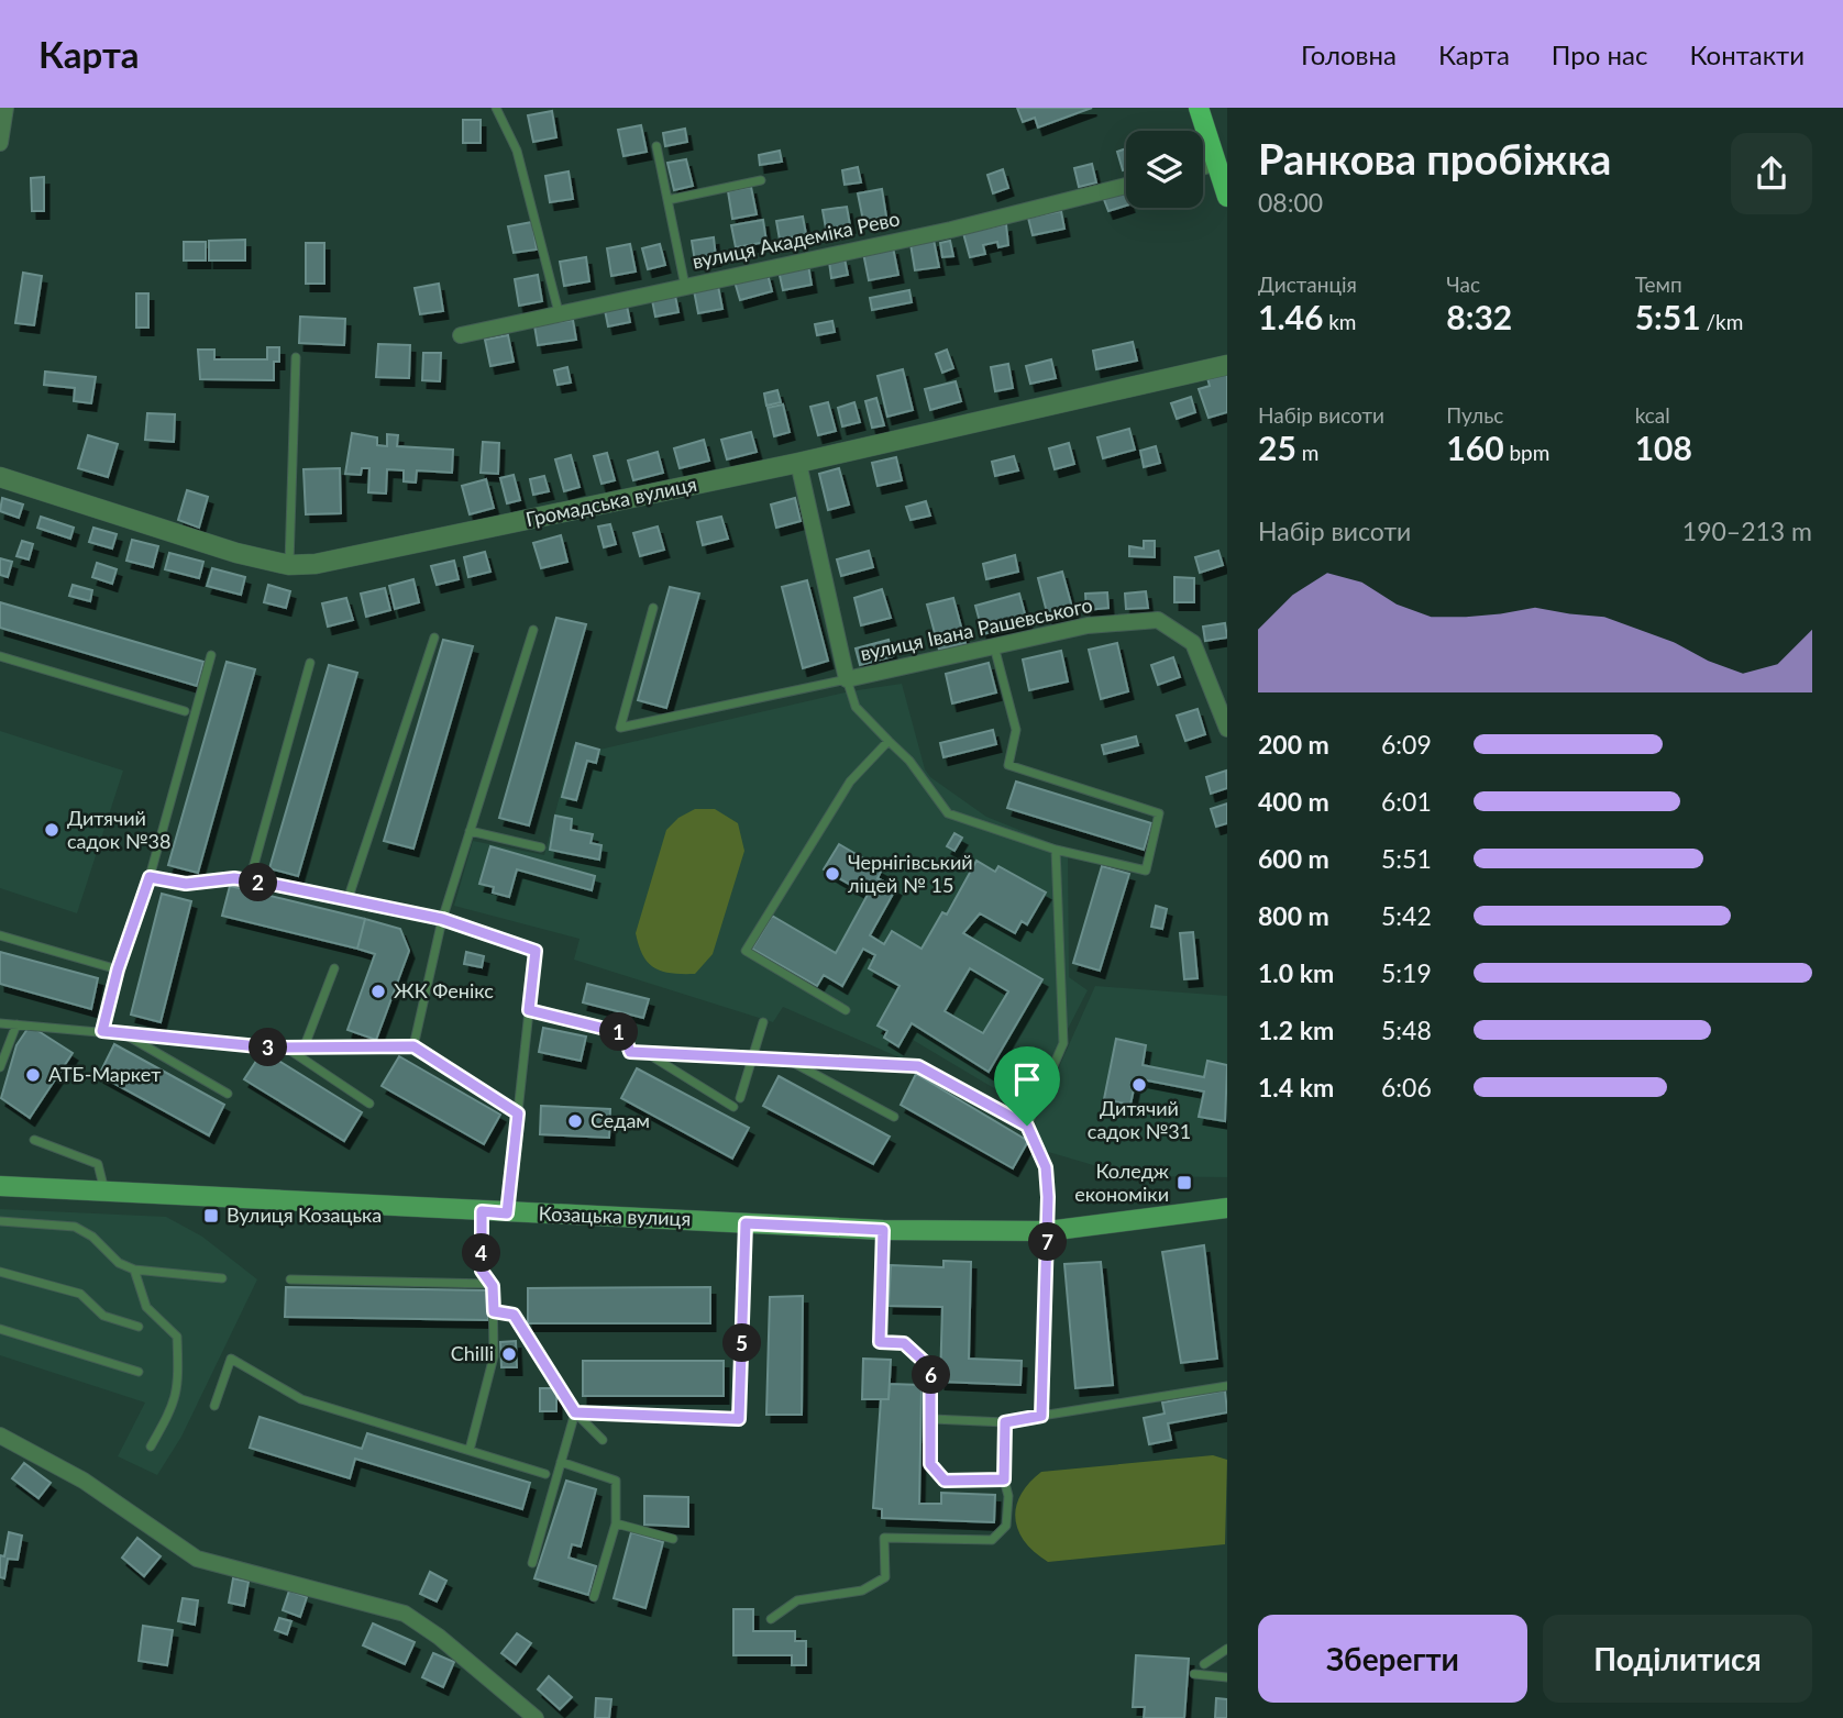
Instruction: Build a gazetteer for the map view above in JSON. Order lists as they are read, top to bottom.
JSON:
{
  "streets": {
    "main road": ["Козацька вулиця"],
    "street": ["вулиця Академіка Рево", "Громадська вулиця", "вулиця Івана Рашевського"]
  },
  "crossings": [
    ["Громадська вулиця", "вулиця Івана Рашевського"]
  ],
  "places": {
    "other": [
      "Дитячий садок №38",
      "Чернігівський ліцей № 15",
      "ЖК Фенікс",
      "АТБ-Маркет",
      "Дитячий садок №31",
      "Седам",
      "Chilli"
    ],
    "transit": ["Коледж економіки", "Вулиця Козацька"]
  },
  "page": {
    "header": "Карта",
    "nav": [
      "Головна",
      "Карта",
      "Про нас",
      "Контакти"
    ],
    "heading": ["Ранкова пробіжка", "08:00"],
    "stats": [
      ["Дистанція", "1.46 km"],
      ["Час", "8:32"],
      ["Темп", "5:51 /km"],
      ["Набір висоти", "25 m"],
      ["Пульс", "160 bpm"],
      ["kcal", "108"]
    ],
    "chart": ["Набір висоти", "190–213 m"],
    "list": [
      {
        "name": "200 m",
        "note": "6:09"
      },
      {
        "name": "400 m",
        "note": "6:01"
      },
      {
        "name": "600 m",
        "note": "5:51"
      },
      {
        "name": "800 m",
        "note": "5:42"
      },
      {
        "name": "1.0 km",
        "note": "5:19"
      },
      {
        "name": "1.2 km",
        "note": "5:48"
      },
      {
        "name": "1.4 km",
        "note": "6:06"
      }
    ],
    "pins": [
      "2",
      "1",
      "3",
      "7",
      "4",
      "5",
      "6"
    ],
    "buttons": ["Зберегти", "Поділитися"]
  }
}
